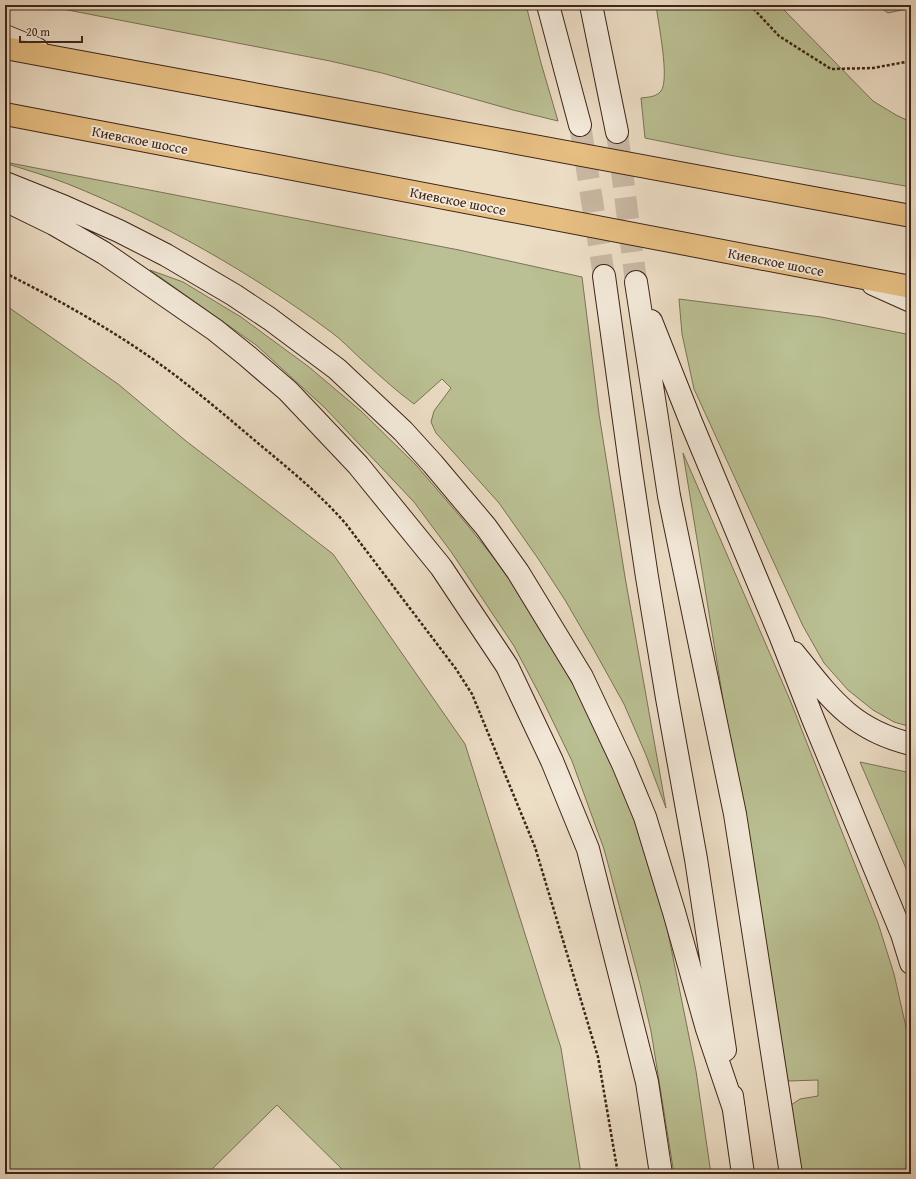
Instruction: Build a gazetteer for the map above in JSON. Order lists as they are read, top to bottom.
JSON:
{
  "streets": {
    "highway": ["Киевское шоссе"]
  },
  "scale_bar": "20 m"
}
